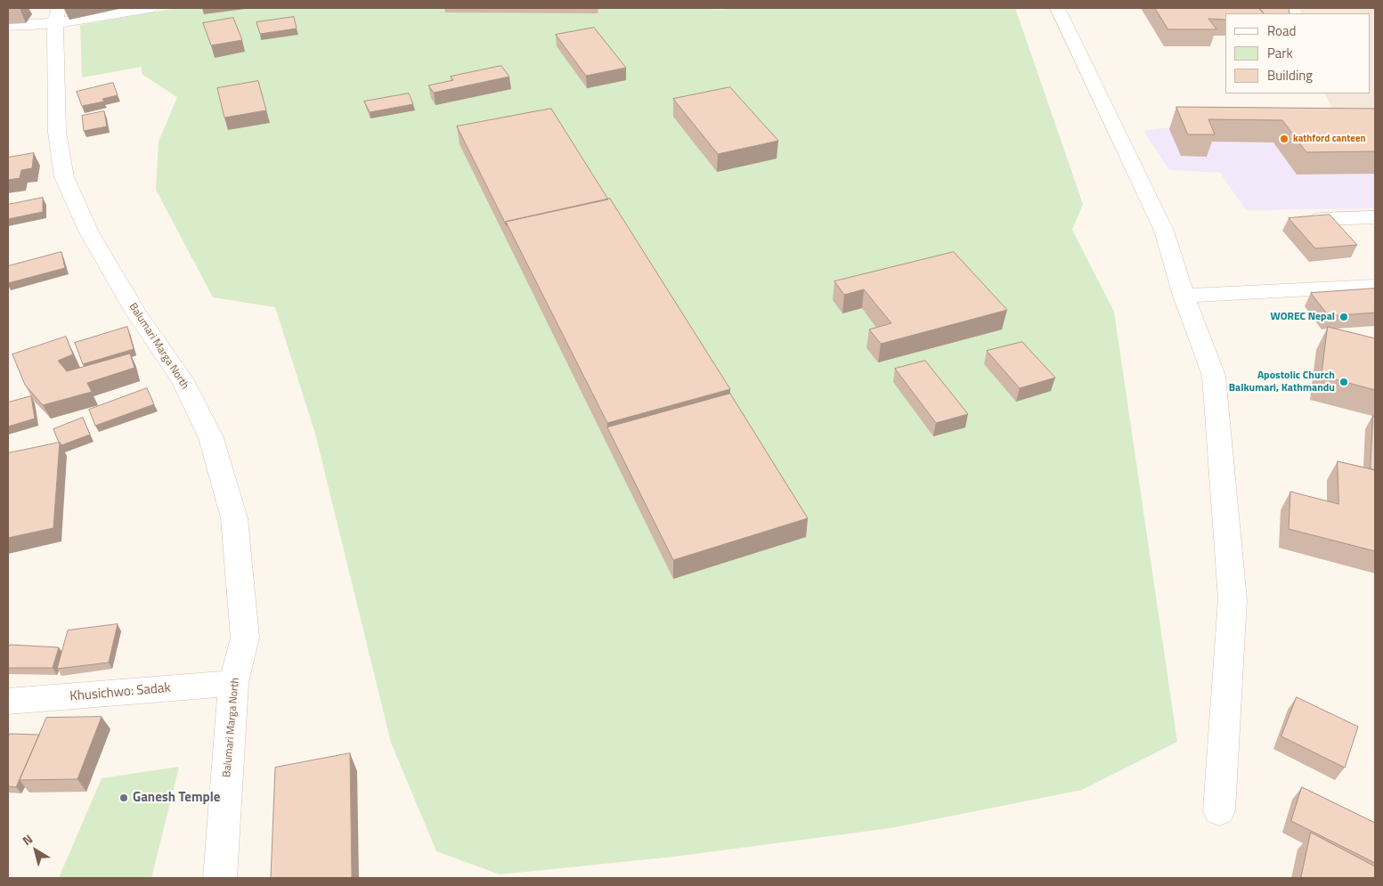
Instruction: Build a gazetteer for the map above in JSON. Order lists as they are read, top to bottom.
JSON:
{
  "streets": {
    "street": ["Balumari Marga North", "Khusichwo: Sadak"]
  },
  "crossings": [
    ["Balumari Marga North", "Khusichwo: Sadak"]
  ],
  "places": [
    "kathford canteen",
    "WOREC Nepal",
    "Apostolic Church Balkumari, Kathmandu",
    "Ganesh Temple"
  ],
  "legend": ["Road", "Park", "Building"],
  "north": "top left"
}
